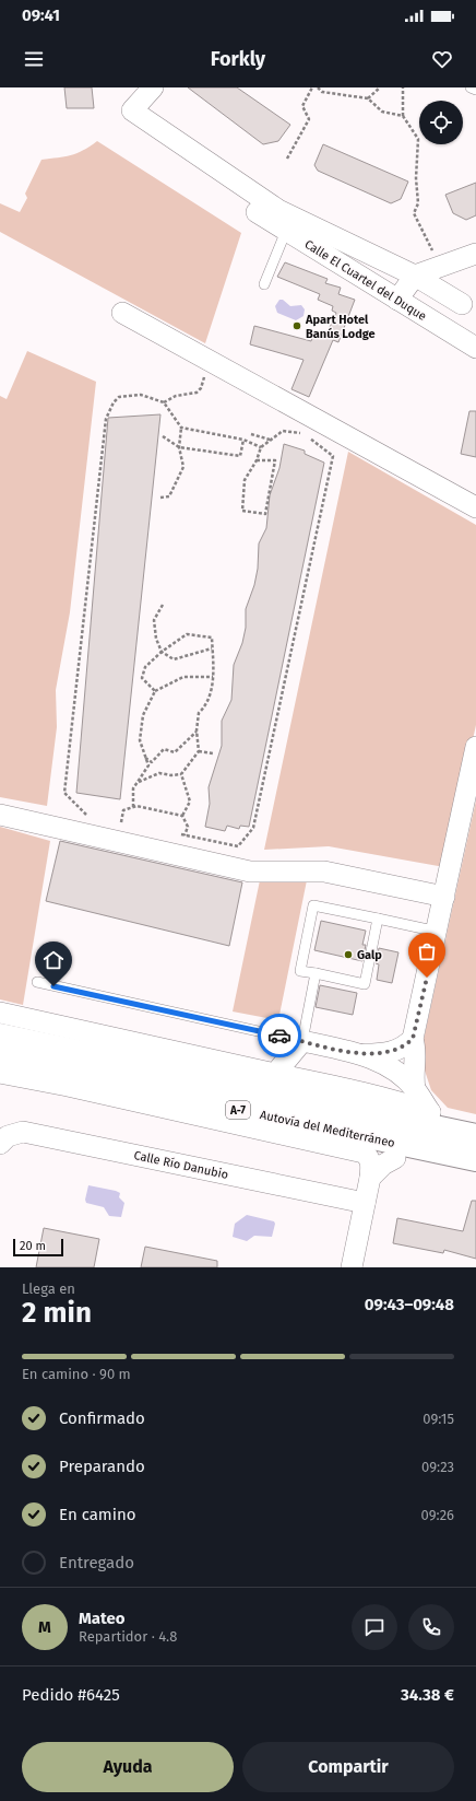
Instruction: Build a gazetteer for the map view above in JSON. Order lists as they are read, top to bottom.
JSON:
{
  "streets": {
    "highway": ["A-7", "Autovía del Mediterráneo"],
    "street": ["Calle El Cuartel del Duque", "Calle Río Danubio"]
  },
  "places": ["Apart Hotel Banús Lodge", "Galp"],
  "scale_bar": "20 m",
  "page": {
    "status": "09:41",
    "header": "Forkly",
    "scale": "20 m",
    "heading": ["2 min", "Llega en", "09:43–09:48"],
    "panel": [
      "Mateo",
      "Repartidor · 4.8",
      "Pedido #6425",
      "34.38 €"
    ],
    "bar": "En camino · 90 m",
    "list": [
      ["Confirmado", "09:15"],
      ["Preparando", "09:23"],
      ["En camino", "09:26"],
      "Entregado"
    ],
    "round": "M",
    "buttons": ["Ayuda", "Compartir"]
  }
}
